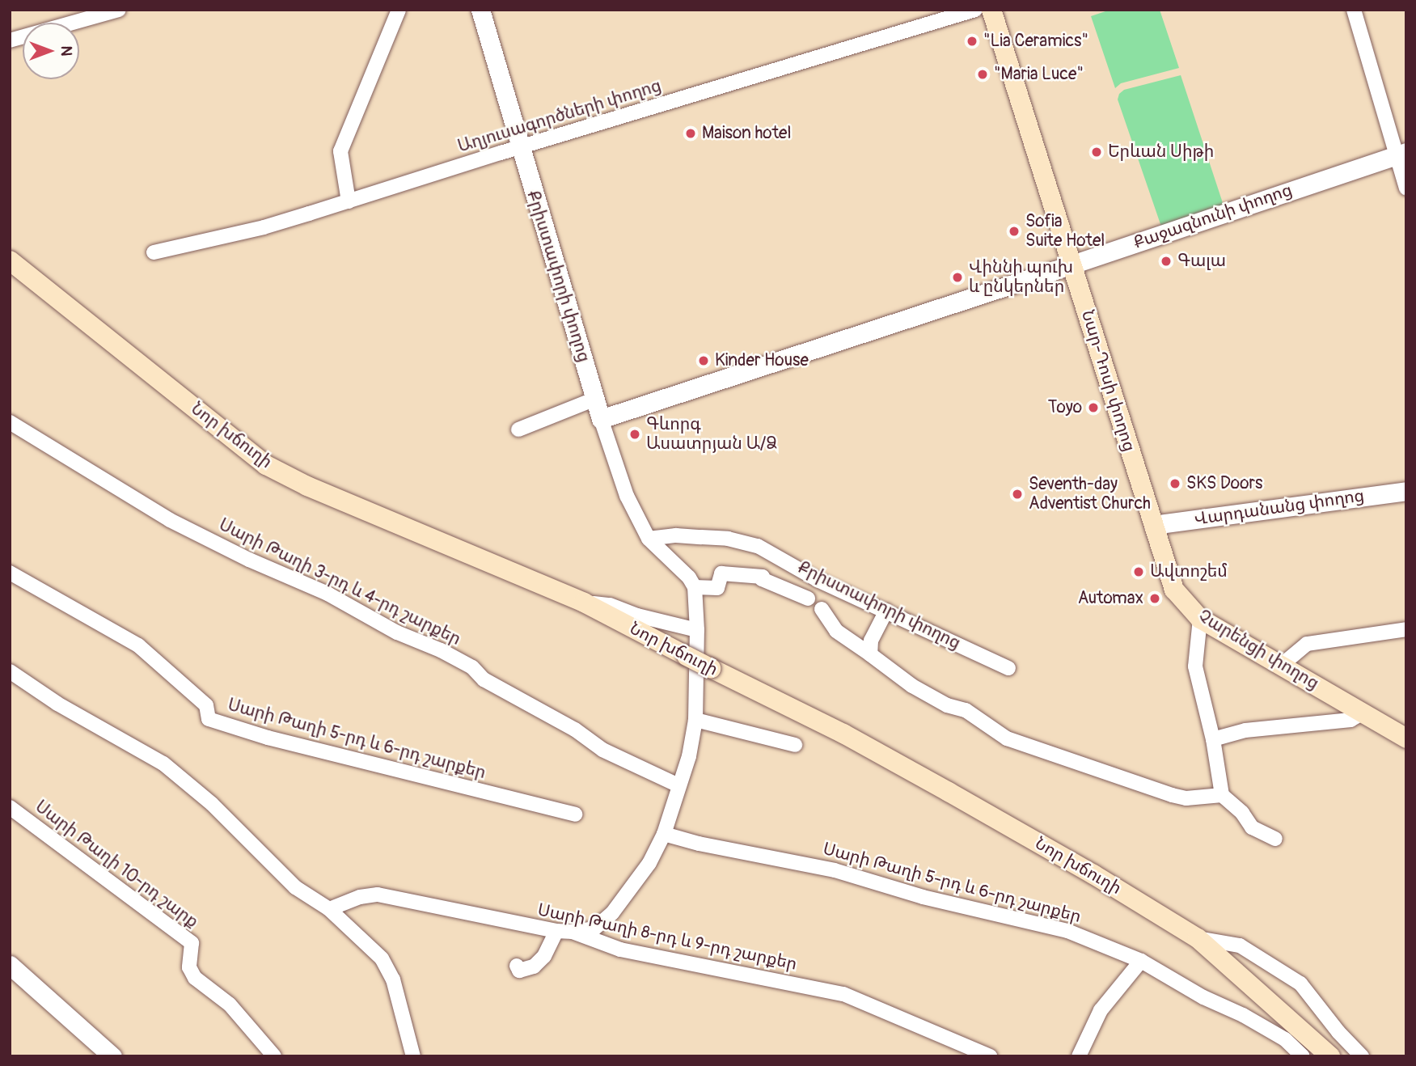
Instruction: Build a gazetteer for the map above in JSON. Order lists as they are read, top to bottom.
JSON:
{
  "streets": {
    "main road": ["Նար-Դոսի փողոց", "Նոր խճուղի", "Չարենցի փողոց"],
    "street": [
      "Աղյուսագործների փողոց",
      "Քաջազնունի փողոց",
      "Քրիստափորի փողոց",
      "Վարդանանց փողոց",
      "Սարի Թաղի 3-րդ և 4-րդ շարքեր",
      "Սարի Թաղի 5-րդ և 6-րդ շարքեր",
      "Սարի Թաղի 10-րդ շարք",
      "Սարի Թաղի 8-րդ և 9-րդ շարքեր"
    ]
  },
  "crossings": [
    ["Աղյուսագործների փողոց", "Քրիստափորի փողոց"],
    ["Քաջազնունի փողոց", "Քրիստափորի փողոց"],
    ["Քաջազնունի փողոց", "Նար-Դոսի փողոց"],
    ["Նար-Դոսի փողոց", "Վարդանանց փողոց"],
    ["Նար-Դոսի փողոց", "Չարենցի փողոց"],
    ["Վարդանանց փողոց", "Չարենցի փողոց"]
  ],
  "places": [
    "\"Lia Ceramics\"",
    "\"Maria Luce\"",
    "Maison hotel",
    "Երևան Սիթի",
    "Sofia Suite Hotel",
    "Գալա",
    "Վիննի պուխ և ընկերներ",
    "Kinder House",
    "Toyo",
    "Գևորգ Ասատրյան Ա/Ձ",
    "SKS Doors",
    "Seventh-day Adventist Church",
    "Ավտոշեմ",
    "Automax"
  ],
  "north": "right"
}
